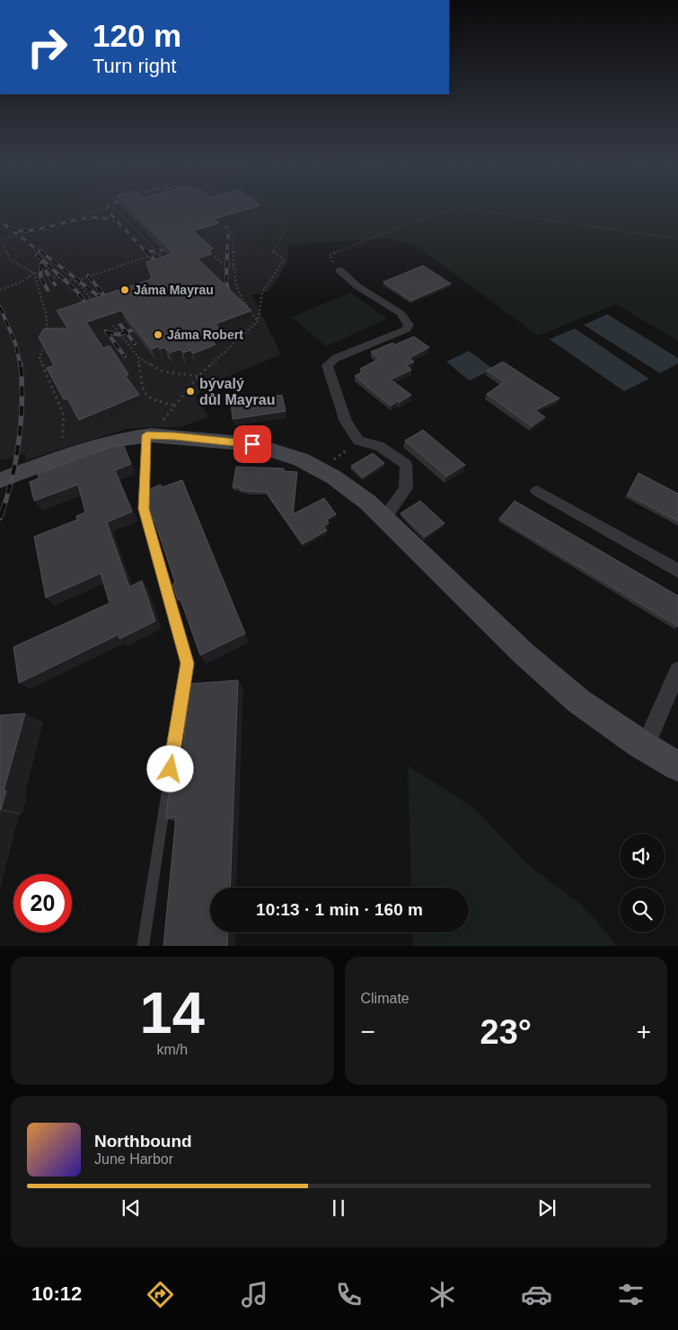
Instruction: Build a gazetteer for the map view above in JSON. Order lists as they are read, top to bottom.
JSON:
{
  "places": ["Jáma Mayrau", "Jáma Robert", "bývalý důl Mayrau"],
  "page": {
    "turn": ["120 m", "Turn right"],
    "limit": "20",
    "trip": "10:13 · 1 min · 160 m",
    "tile": [
      ["14", "km/h"],
      "Climate"
    ],
    "heat": ["−", "23°", "+"],
    "song": ["Northbound", "June Harbor"],
    "tabs": "10:12"
  }
}
